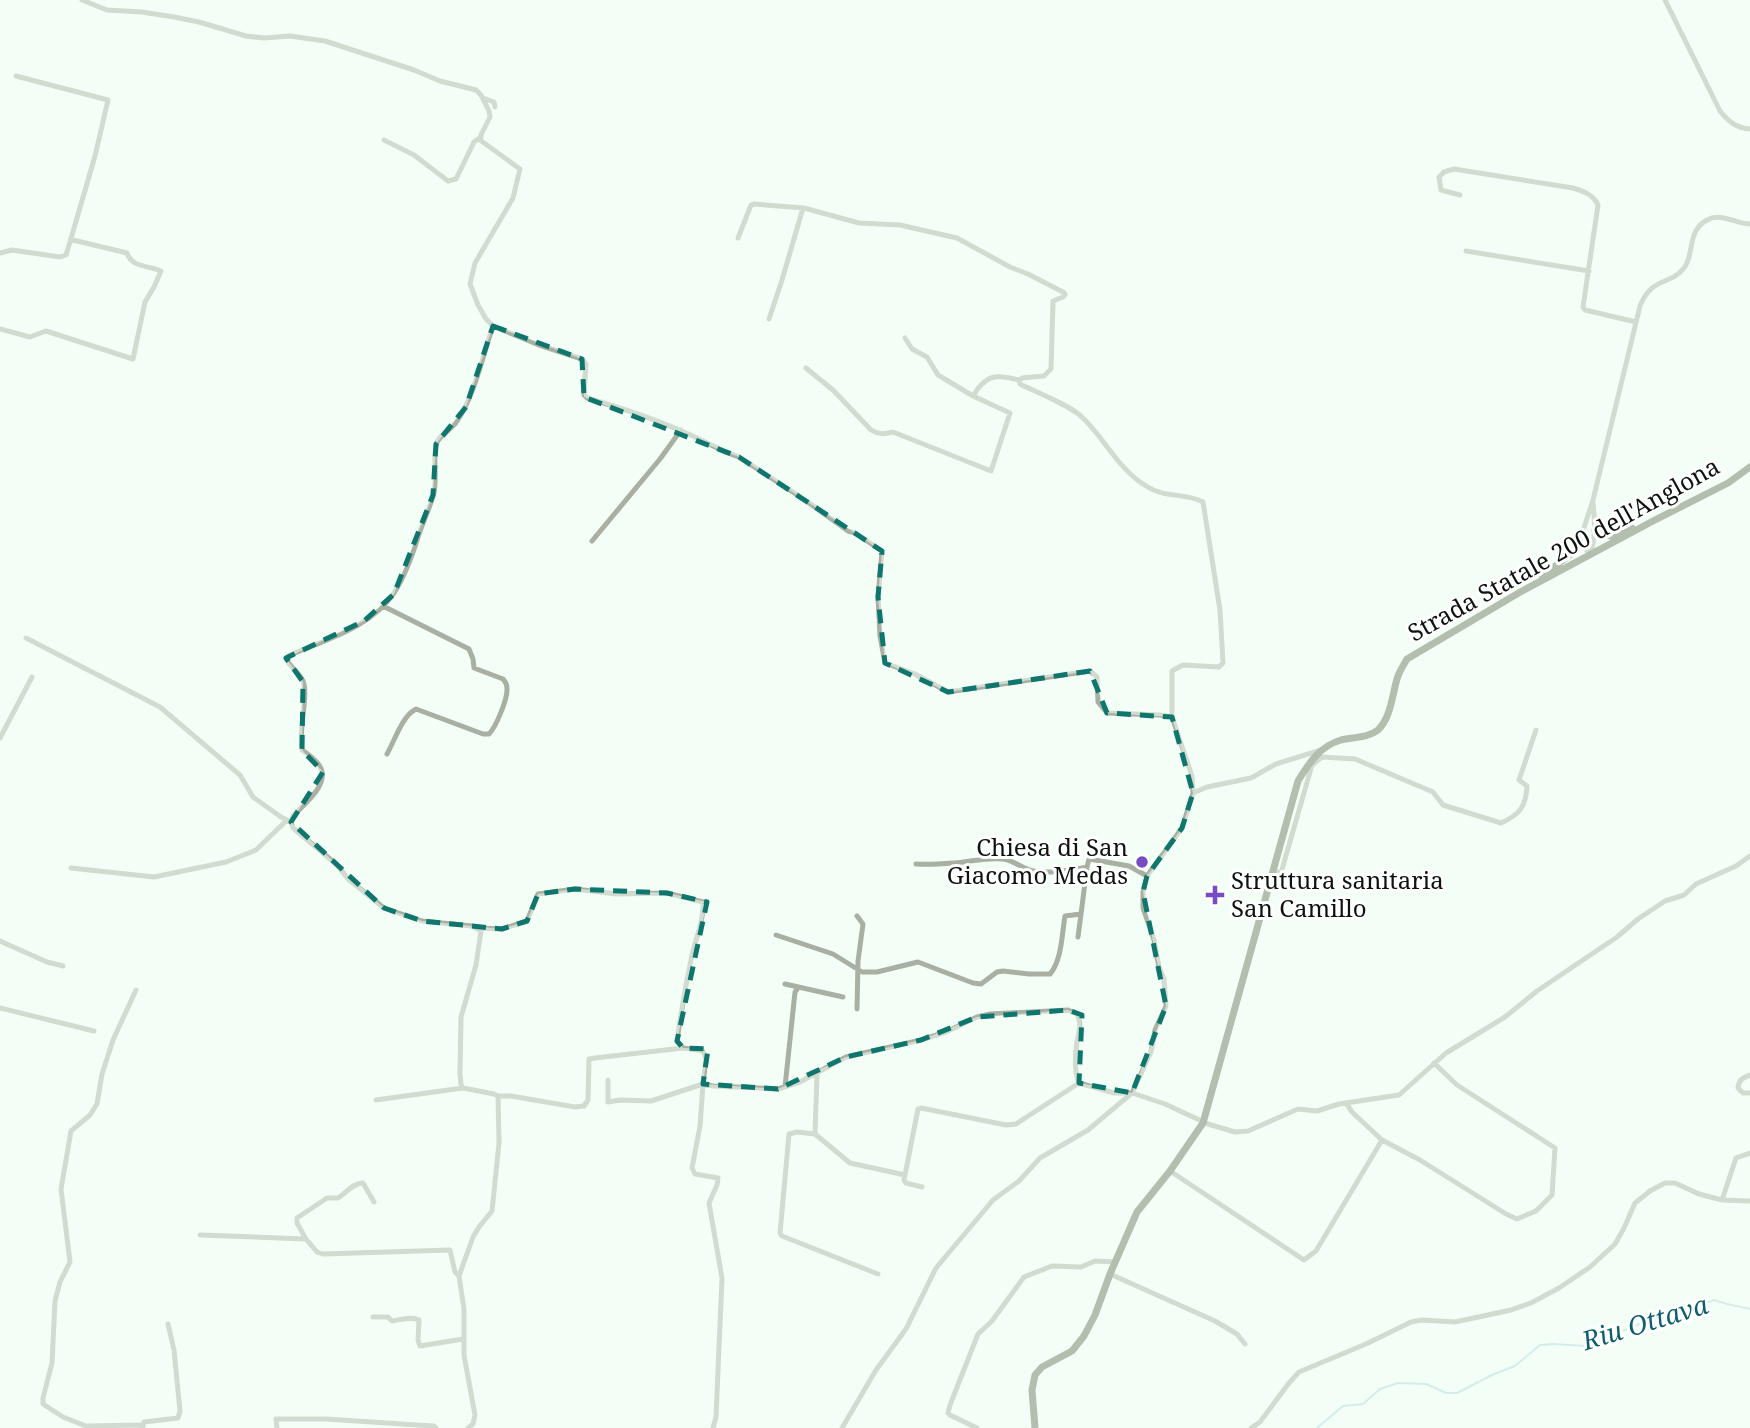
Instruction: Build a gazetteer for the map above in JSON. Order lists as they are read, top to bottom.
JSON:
{
  "streets": {
    "main road": ["Strada Statale 200 dell'Anglona"]
  },
  "water": ["Riu Ottava"],
  "places": {
    "other": ["Chiesa di San Giacomo Medas"],
    "health": ["Struttura sanitaria San Camillo"]
  }
}
